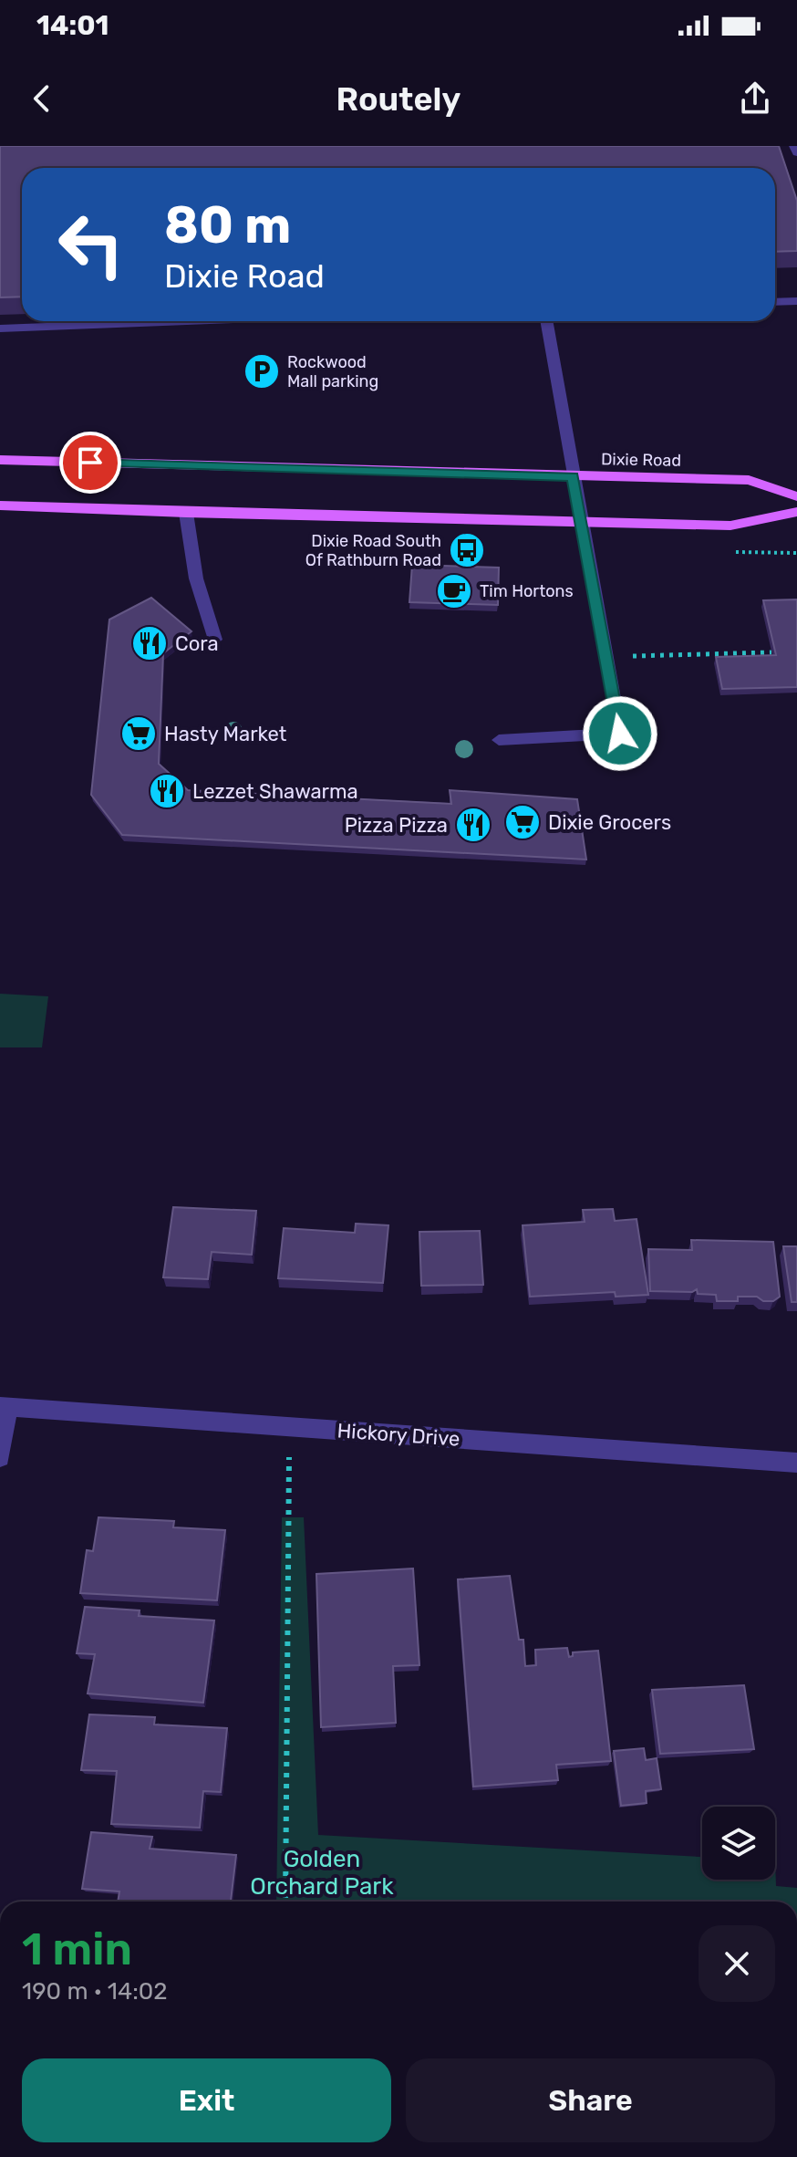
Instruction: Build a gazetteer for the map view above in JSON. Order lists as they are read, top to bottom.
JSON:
{
  "streets": {
    "main road": ["Dixie Road"],
    "street": ["Hickory Drive"]
  },
  "parks": ["Golden Orchard Park"],
  "places": {
    "parking": ["Rockwood Mall parking"],
    "bus stop": ["Dixie Road South Of Rathburn Road"],
    "cafe": ["Tim Hortons"],
    "restaurant": ["Cora", "Lezzet Shawarma", "Pizza Pizza"],
    "supermarket": ["Hasty Market", "Dixie Grocers"]
  },
  "page": {
    "status": "14:01",
    "header": "Routely",
    "turn": ["80 m", "Dixie Road"],
    "heading": ["1 min", "190 m · 14:02"],
    "buttons": ["Exit", "Share"]
  }
}
